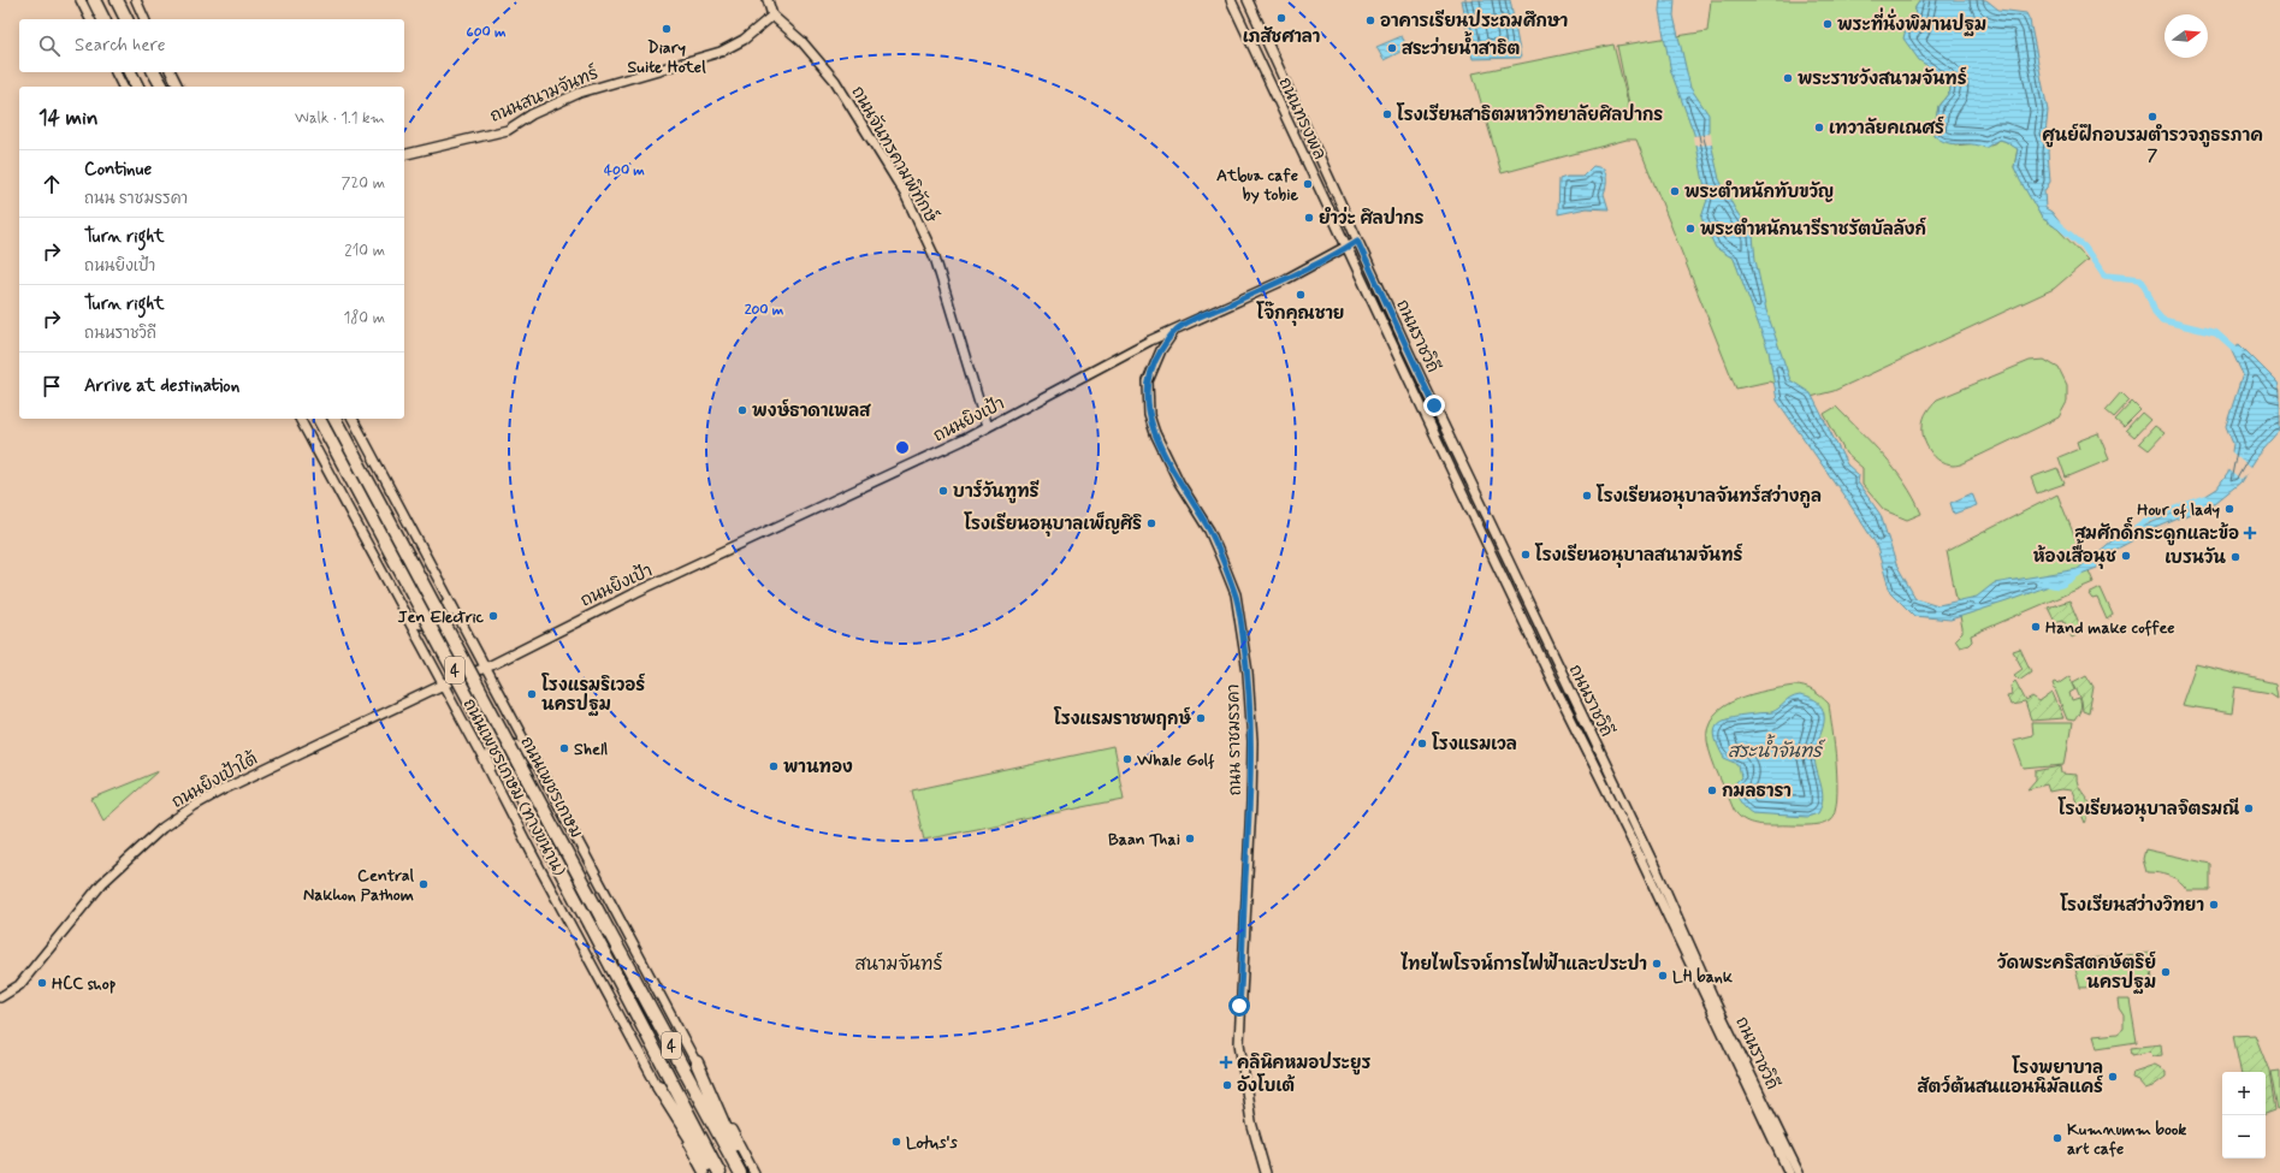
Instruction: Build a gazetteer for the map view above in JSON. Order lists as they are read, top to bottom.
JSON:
{
  "streets": {
    "highway": ["4", "ถนนเพชรเกษม"],
    "main road": [
      "ถนนสนามจันทร์",
      "ถนนทรงพล",
      "ถนนจันทรคามพิทักษ์",
      "ถนนราชวิถี",
      "ถนนยิงเป้า",
      "ถนน ราชมรรคา",
      "ถนนยิงเป้าใต้",
      "ถนนเพชรเกษม (ทางขนาน)"
    ]
  },
  "crossings": [
    ["ถนนสนามจันทร์", "ถนนจันทรคามพิทักษ์"],
    ["ถนนทรงพล", "ถนนราชวิถี"],
    ["ถนนทรงพล", "ถนนยิงเป้า"],
    ["ถนนจันทรคามพิทักษ์", "ถนนยิงเป้า"],
    ["ถนนราชวิถี", "ถนนยิงเป้า"],
    ["ถนนยิงเป้า", "ถนน ราชมรรคา"],
    ["ถนนยิงเป้า", "ถนนยิงเป้าใต้"],
    ["ถนนยิงเป้า", "ถนนเพชรเกษม (ทางขนาน)"],
    ["ถนนยิงเป้าใต้", "ถนนเพชรเกษม (ทางขนาน)"]
  ],
  "districts": ["สนามจันทร์"],
  "water": ["สระน้ำจันทร์"],
  "places": {
    "other": [
      "เภสัชศาลา",
      "อาคารเรียนประถมศึกษา",
      "พระที่นั่งพิมานปฐม",
      "Diary Suite Hotel",
      "สระว่ายนำ้สาธิต",
      "พระราชวังสนามจันทร์",
      "โรงเรียนสาธิตมหาวิทยาลัยศิลปากร",
      "ศูนย์ฝึกอบรมตำรวจภูธรภาค 7",
      "เทวาลัยคเณศร์",
      "Atbua cafe by tobie",
      "พระตำหนักทับขวัญ",
      "ยำว่ะ ศิลปากร",
      "พระตำหนักนารีราชรัตบัลลังก์",
      "โจ๊กคุณชาย",
      "พงษ์ธาดาเพลส",
      "บาร์วันทูทรี",
      "โรงเรียนอนุบาลจันทร์สว่างกูล",
      "Hour of lady",
      "โรงเรียนอนุบาลเพ็ญศิริ",
      "โรงเรียนอนุบาลสนามจันทร์",
      "ห้องเสื้อนุช",
      "เบรนวัน",
      "Jen Electric",
      "Hand make coffee",
      "โรงแรมริเวอร์ นครปฐม",
      "โรงแรมราชพฤกษ์",
      "โรงแรมเวล",
      "Shell",
      "Whale Golf",
      "พานทอง",
      "กมลธารา",
      "โรงเรียนอนุบาลจิตรมณี",
      "Baan Thai",
      "Central Nakhon Pathom",
      "โรงเรียนสว่างวิทยา",
      "ไทยไพโรจน์การไฟฟ้าและประปา",
      "วัดพระคริสตกษัตริย์ นครปฐม",
      "LH bank",
      "HCC shop",
      "โรงพยาบาล สัตว์ต้นสนแอนนิมัลแคร์",
      "อังโบเต้",
      "Kumnumm book art cafe",
      "Lotus's"
    ],
    "health": ["สมศักดิ์กระดูกและข้อ", "คลินิคหมอประยูร"]
  },
  "north": "right",
  "page": {
    "search": "Search here",
    "heading": ["14 min", "Walk · 1.1 km"],
    "list": [
      ["Continue", "ถนน ราชมรรคา", "720 m"],
      ["Turn right", "ถนนยิงเป้า", "210 m"],
      ["Turn right", "ถนนราชวิถี", "180 m"],
      "Arrive at destination"
    ],
    "map_buttons": ["+", "−"]
  },
  "rings": ["600 m", "400 m", "200 m"]
}
